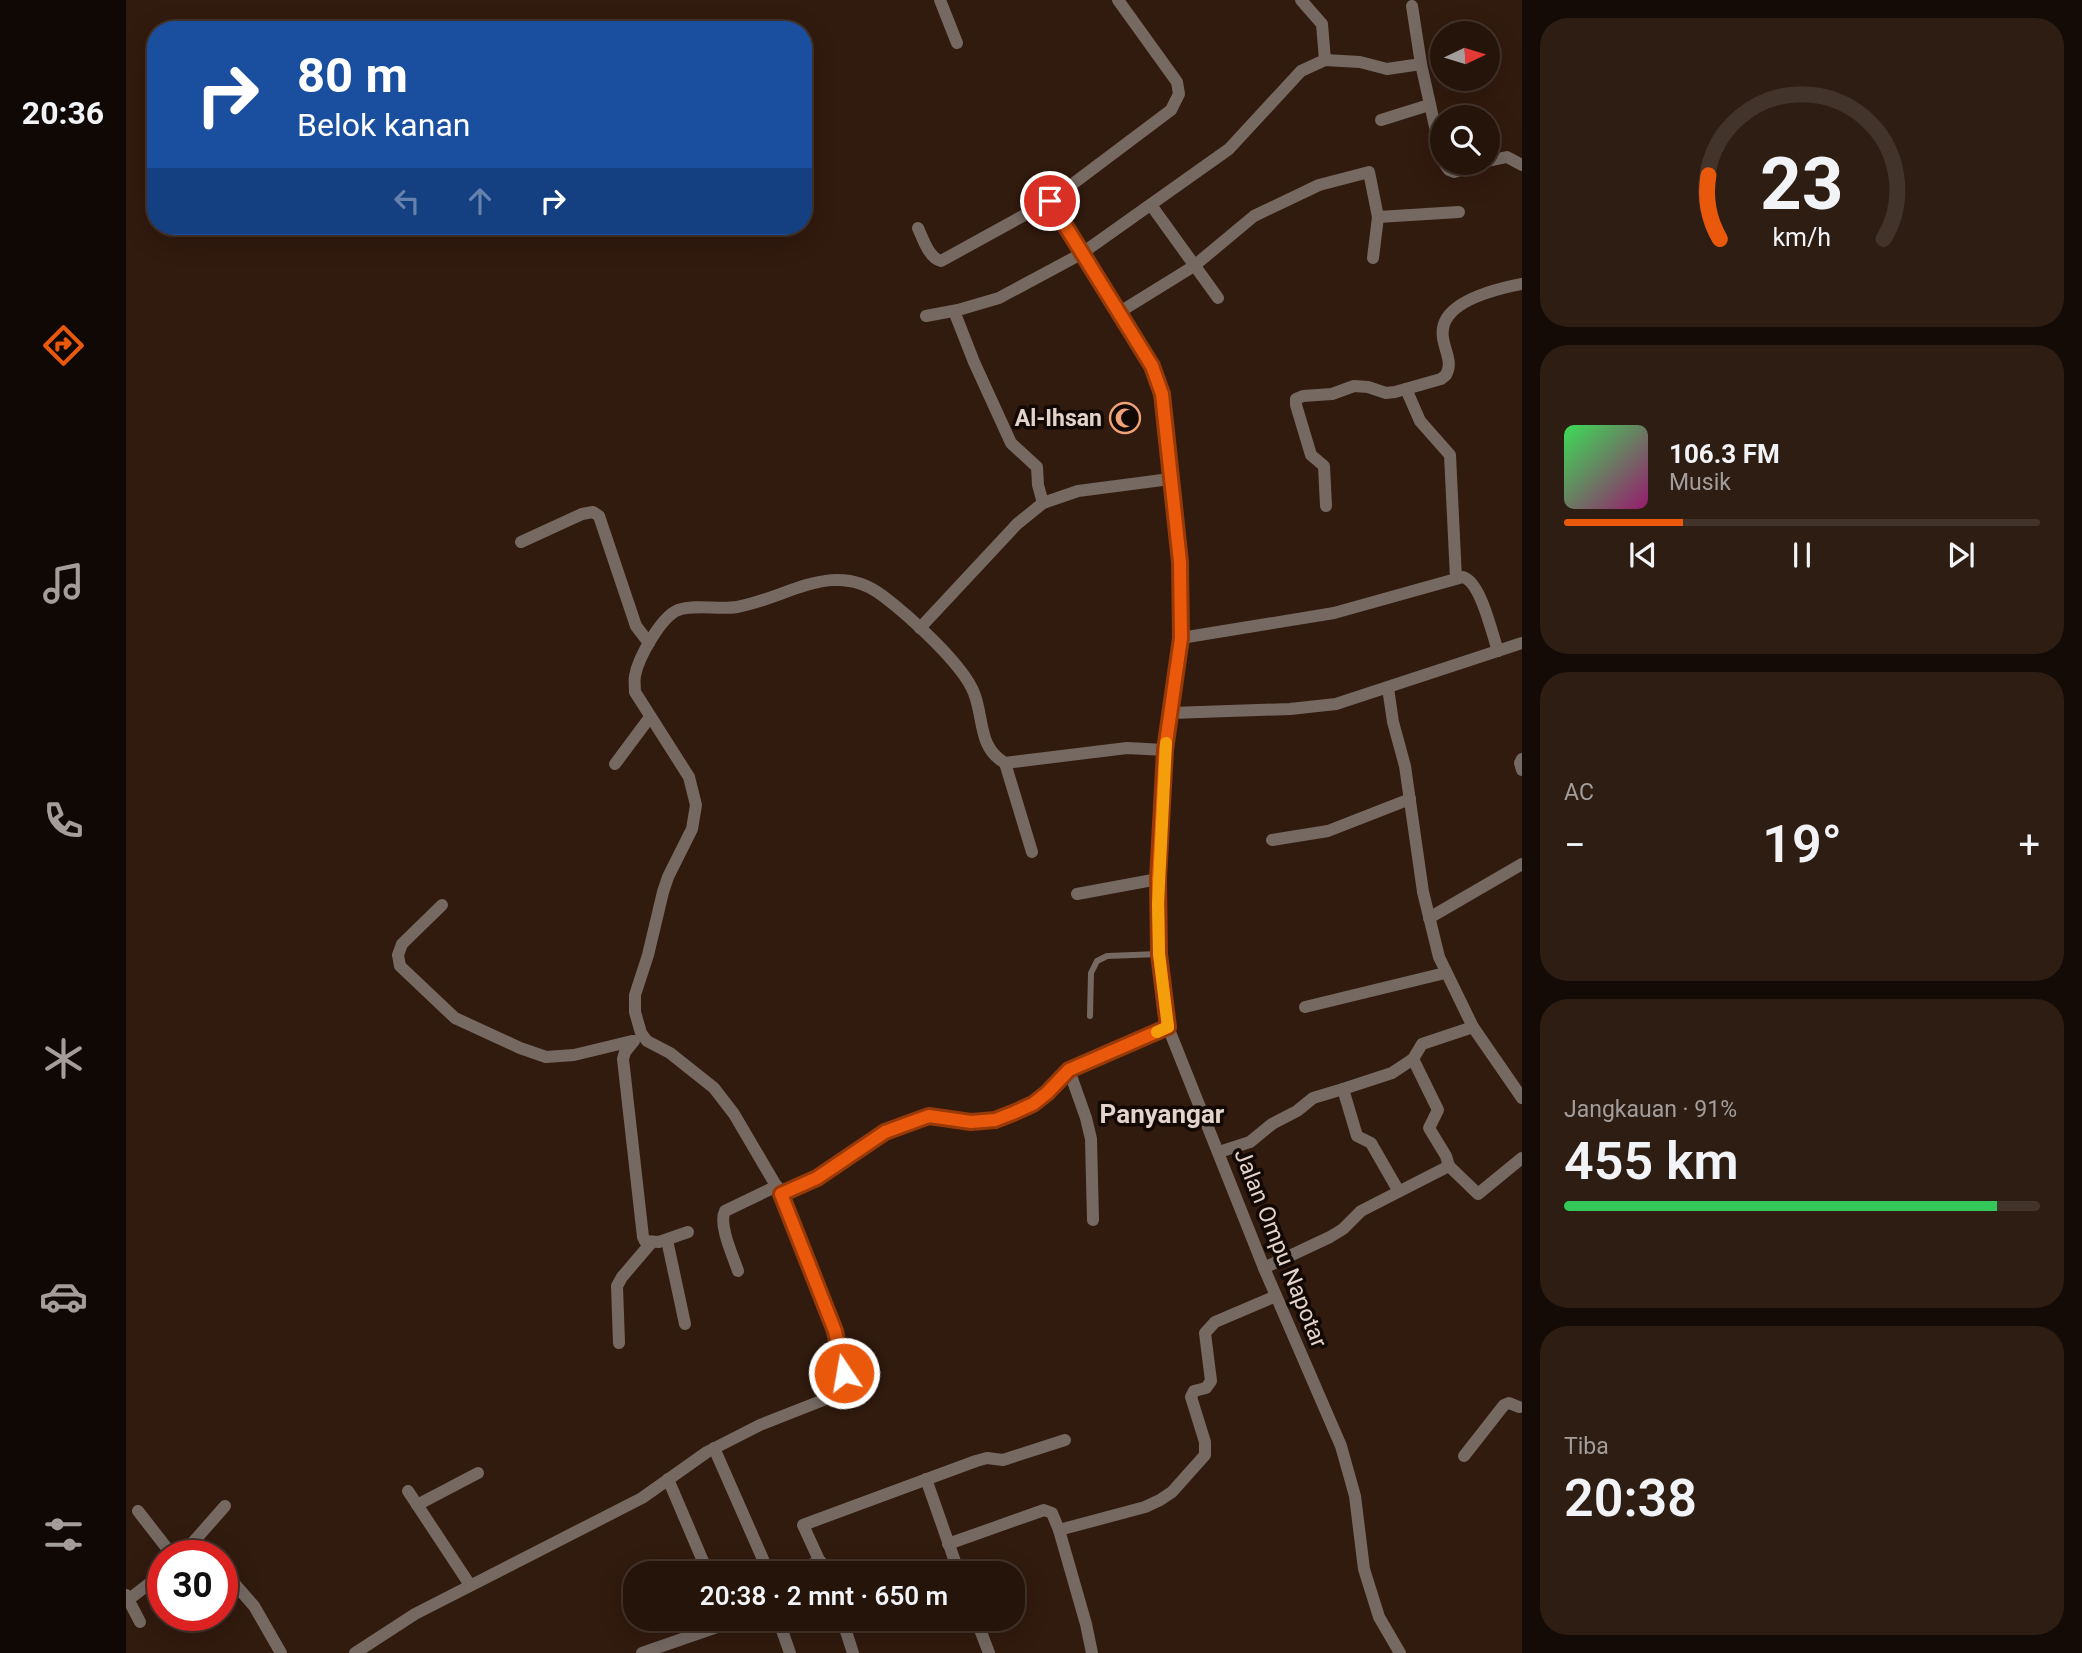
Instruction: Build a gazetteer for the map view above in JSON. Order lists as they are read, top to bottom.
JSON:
{
  "streets": {
    "street": ["Jalan Ompu Napotar"]
  },
  "districts": ["Panyangar"],
  "places": {
    "mosque": ["Al-Ihsan"]
  },
  "north": "right",
  "page": {
    "tabs": "20:36",
    "turn": ["80 m", "Belok kanan"],
    "song": ["106.3 FM", "Musik"],
    "tile": [
      "AC",
      ["Jangkauan · 91%", "455 km"],
      ["Tiba", "20:38"]
    ],
    "heat": ["−", "19°", "+"],
    "limit": "30",
    "trip": "20:38 · 2 mnt · 650 m",
    "gauge": ["23", "km/h"]
  }
}
